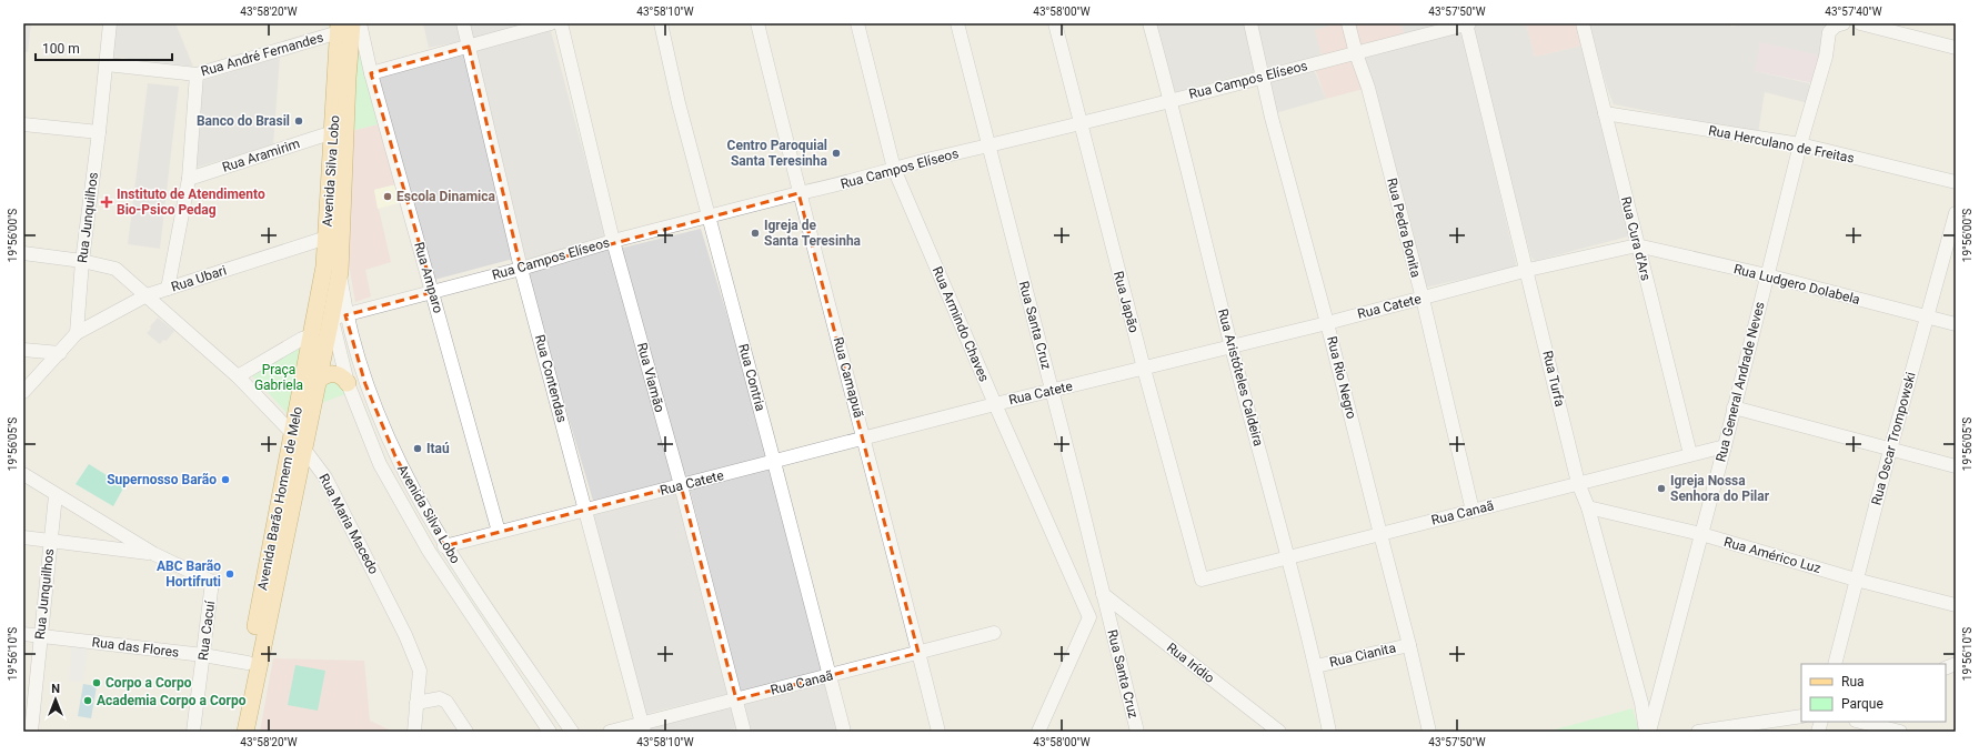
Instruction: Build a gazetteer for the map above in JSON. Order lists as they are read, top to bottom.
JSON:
{
  "streets": {
    "main road": ["Avenida Silva Lobo", "Avenida Barão Homem de Melo"],
    "street": [
      "Rua André Fernandes",
      "Rua Campos Elíseos",
      "Rua Herculano de Freitas",
      "Rua Aramirim",
      "Rua Junquilhos",
      "Rua Pedra Bonita",
      "Rua Cura d'Ars",
      "Rua Amparo",
      "Rua Ubari",
      "Rua Ludgero Dolabela",
      "Rua Japão",
      "Rua Catete",
      "Rua Armindo Chaves",
      "Rua Santa Cruz",
      "Rua Viamão",
      "Rua Contria",
      "Rua Camapuã",
      "Rua Aristóteles Caldeira",
      "Rua Rio Negro",
      "Rua Contendas",
      "Rua Turfa",
      "Rua General Andrade Neves",
      "Rua Oscar Trompowski",
      "Rua Canaã",
      "Rua Maria Macedo",
      "Rua Américo Luz",
      "Rua Cacuí",
      "Rua das Flores",
      "Rua Cianita",
      "Rua Irídio"
    ]
  },
  "crossings": [
    ["Rua André Fernandes", "Avenida Silva Lobo"],
    ["Rua André Fernandes", "Rua Junquilhos"],
    ["Rua André Fernandes", "Rua Amparo"],
    ["Rua Campos Elíseos", "Avenida Silva Lobo"],
    ["Rua Campos Elíseos", "Rua Pedra Bonita"],
    ["Rua Campos Elíseos", "Rua Amparo"],
    ["Rua Campos Elíseos", "Rua Japão"],
    ["Rua Campos Elíseos", "Rua Armindo Chaves"],
    ["Rua Campos Elíseos", "Rua Santa Cruz"],
    ["Rua Campos Elíseos", "Rua Viamão"],
    ["Rua Campos Elíseos", "Rua Contria"],
    ["Rua Campos Elíseos", "Rua Camapuã"],
    ["Rua Campos Elíseos", "Rua Aristóteles Caldeira"],
    ["Rua Campos Elíseos", "Rua Rio Negro"],
    ["Rua Campos Elíseos", "Rua Contendas"],
    ["Rua Campos Elíseos", "Rua Turfa"],
    ["Rua Campos Elíseos", "Avenida Barão Homem de Melo"],
    ["Rua Herculano de Freitas", "Rua Cura d'Ars"],
    ["Rua Herculano de Freitas", "Rua General Andrade Neves"],
    ["Rua Aramirim", "Avenida Silva Lobo"],
    ["Avenida Silva Lobo", "Rua Amparo"],
    ["Avenida Silva Lobo", "Rua Ubari"],
    ["Avenida Silva Lobo", "Rua Catete"],
    ["Avenida Silva Lobo", "Avenida Barão Homem de Melo"],
    ["Rua Junquilhos", "Rua Ubari"],
    ["Rua Junquilhos", "Rua Maria Macedo"],
    ["Rua Junquilhos", "Rua das Flores"],
    ["Rua Pedra Bonita", "Rua Catete"],
    ["Rua Pedra Bonita", "Rua Canaã"],
    ["Rua Cura d'Ars", "Rua Ludgero Dolabela"],
    ["Rua Cura d'Ars", "Rua Catete"],
    ["Rua Cura d'Ars", "Rua Canaã"],
    ["Rua Amparo", "Rua Catete"],
    ["Rua Ubari", "Rua Maria Macedo"],
    ["Rua Ludgero Dolabela", "Rua Catete"],
    ["Rua Ludgero Dolabela", "Rua General Andrade Neves"],
    ["Rua Ludgero Dolabela", "Rua Oscar Trompowski"],
    ["Rua Japão", "Rua Catete"],
    ["Rua Japão", "Rua Canaã"],
    ["Rua Catete", "Rua Armindo Chaves"],
    ["Rua Catete", "Rua Santa Cruz"],
    ["Rua Catete", "Rua Viamão"],
    ["Rua Catete", "Rua Contria"],
    ["Rua Catete", "Rua Camapuã"],
    ["Rua Catete", "Rua Aristóteles Caldeira"],
    ["Rua Catete", "Rua Rio Negro"],
    ["Rua Catete", "Rua Contendas"],
    ["Rua Catete", "Rua Turfa"],
    ["Rua Santa Cruz", "Rua Irídio"],
    ["Rua Viamão", "Rua Canaã"],
    ["Rua Contria", "Rua Canaã"],
    ["Rua Camapuã", "Rua Canaã"],
    ["Rua Aristóteles Caldeira", "Rua Canaã"],
    ["Rua Aristóteles Caldeira", "Rua Cianita"],
    ["Rua Rio Negro", "Rua Canaã"],
    ["Rua Rio Negro", "Rua Cianita"],
    ["Rua Contendas", "Rua Canaã"],
    ["Rua Turfa", "Rua General Andrade Neves"],
    ["Rua Turfa", "Rua Canaã"],
    ["Rua Turfa", "Rua Américo Luz"],
    ["Rua General Andrade Neves", "Rua Canaã"],
    ["Rua General Andrade Neves", "Rua Américo Luz"],
    ["Rua Oscar Trompowski", "Rua Américo Luz"],
    ["Avenida Barão Homem de Melo", "Rua Maria Macedo"],
    ["Avenida Barão Homem de Melo", "Rua das Flores"],
    ["Rua Cacuí", "Rua das Flores"]
  ],
  "parks": ["Praça Gabriela"],
  "places": {
    "other": [
      "Banco do Brasil",
      "Centro Paroquial Santa Teresinha",
      "Escola Dinamica",
      "Igreja de Santa Teresinha",
      "Itaú",
      "Supernosso Barão",
      "Igreja Nossa Senhora do Pilar",
      "ABC Barão Hortifruti",
      "Corpo a Corpo",
      "Academia Corpo a Corpo"
    ],
    "health": ["Instituto de Atendimento Bio-Psico Pedag"]
  },
  "legend": ["Rua", "Parque"],
  "scale_bar": "100 m",
  "north": "top",
  "coordinates": [
    "43°58'20\"W",
    "43°58'10\"W",
    "43°58'00\"W",
    "43°57'50\"W",
    "43°57'40\"W",
    "19°56'00\"S",
    "19°56'05\"S",
    "19°56'10\"S"
  ]
}
